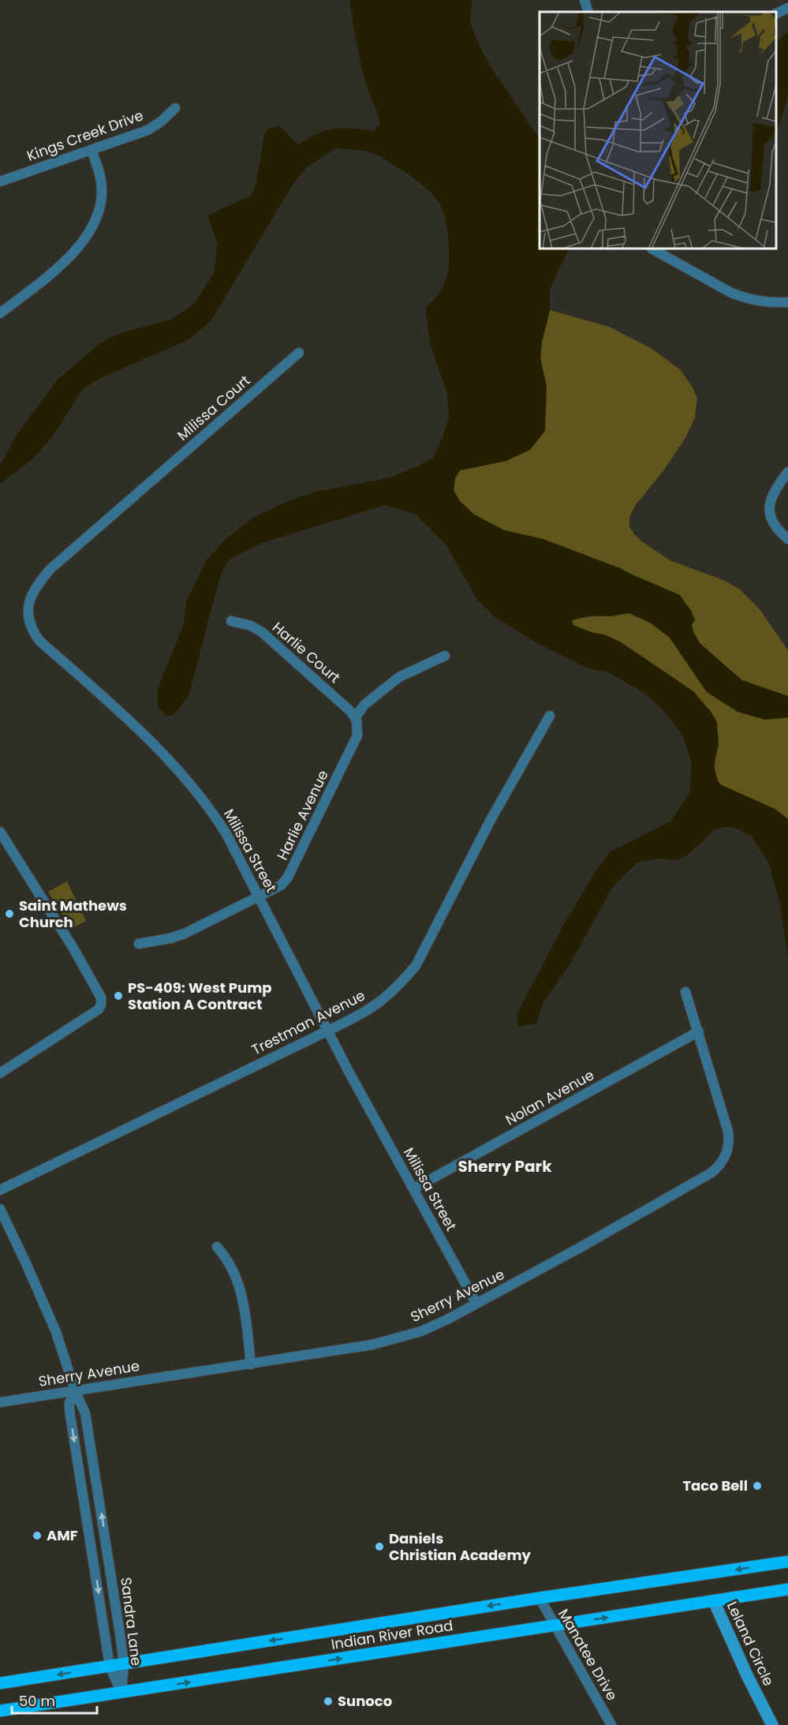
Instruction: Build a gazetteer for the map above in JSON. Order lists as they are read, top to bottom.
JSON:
{
  "streets": {
    "main road": ["Indian River Road"],
    "street": [
      "Kings Creek Drive",
      "Milissa Court",
      "Harlie Court",
      "Harlie Avenue",
      "Milissa Street",
      "Trestman Avenue",
      "Nolan Avenue",
      "Sherry Avenue",
      "Sandra Lane",
      "Leland Circle",
      "Manatee Drive"
    ]
  },
  "crossings": [
    ["Milissa Court", "Milissa Street"],
    ["Harlie Court", "Harlie Avenue"],
    ["Harlie Avenue", "Milissa Street"],
    ["Milissa Street", "Trestman Avenue"],
    ["Milissa Street", "Nolan Avenue"],
    ["Milissa Street", "Sherry Avenue"],
    ["Nolan Avenue", "Sherry Avenue"],
    ["Sherry Avenue", "Sandra Lane"],
    ["Sandra Lane", "Indian River Road"],
    ["Indian River Road", "Leland Circle"],
    ["Indian River Road", "Manatee Drive"]
  ],
  "districts": ["Sherry Park"],
  "places": [
    "Saint Mathews Church",
    "PS-409: West Pump Station A Contract",
    "Taco Bell",
    "AMF",
    "Daniels Christian Academy",
    "Sunoco"
  ],
  "scale_bar": "50 m"
}
